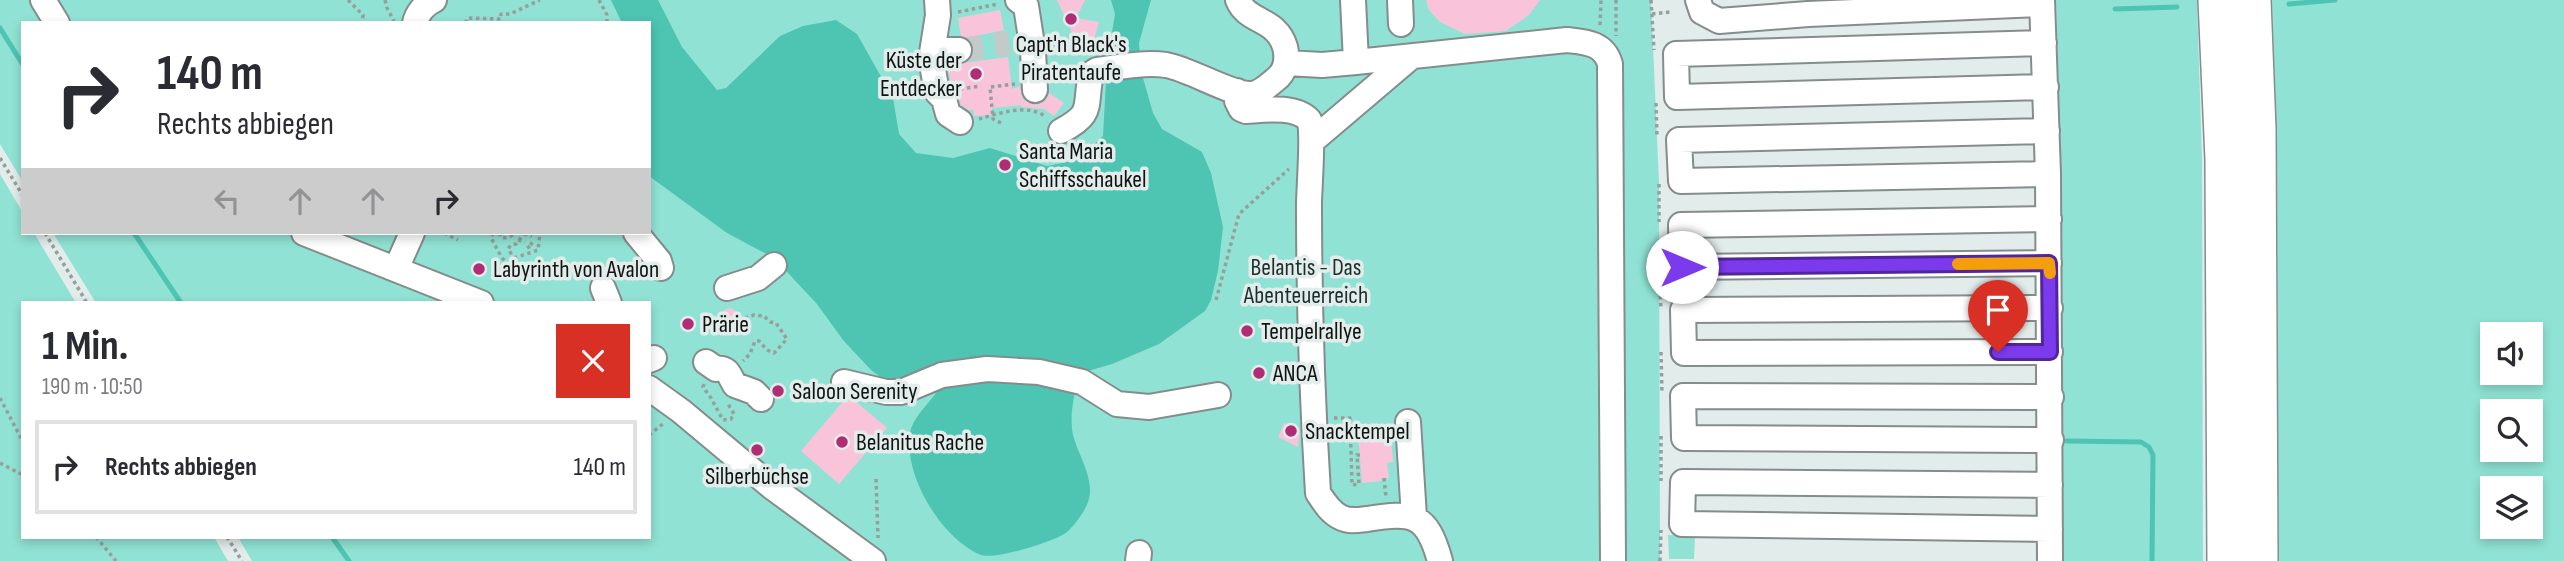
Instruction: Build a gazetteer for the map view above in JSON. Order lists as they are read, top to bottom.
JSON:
{
  "parks": ["Belantis - Das Abenteuerreich"],
  "places": [
    "Capt'n Black's Piratentaufe",
    "Küste der Entdecker",
    "Santa Maria Schiffsschaukel",
    "Labyrinth von Avalon",
    "Prärie",
    "Tempelrallye",
    "ANCA",
    "Saloon Serenity",
    "Snacktempel",
    "Belanitus Rache",
    "Silberbüchse"
  ],
  "page": {
    "turn": ["140 m", "Rechts abbiegen"],
    "heading": ["1 Min.", "190 m · 10:50"],
    "list": [
      {
        "name": "Rechts abbiegen",
        "value": "140 m"
      }
    ]
  }
}
